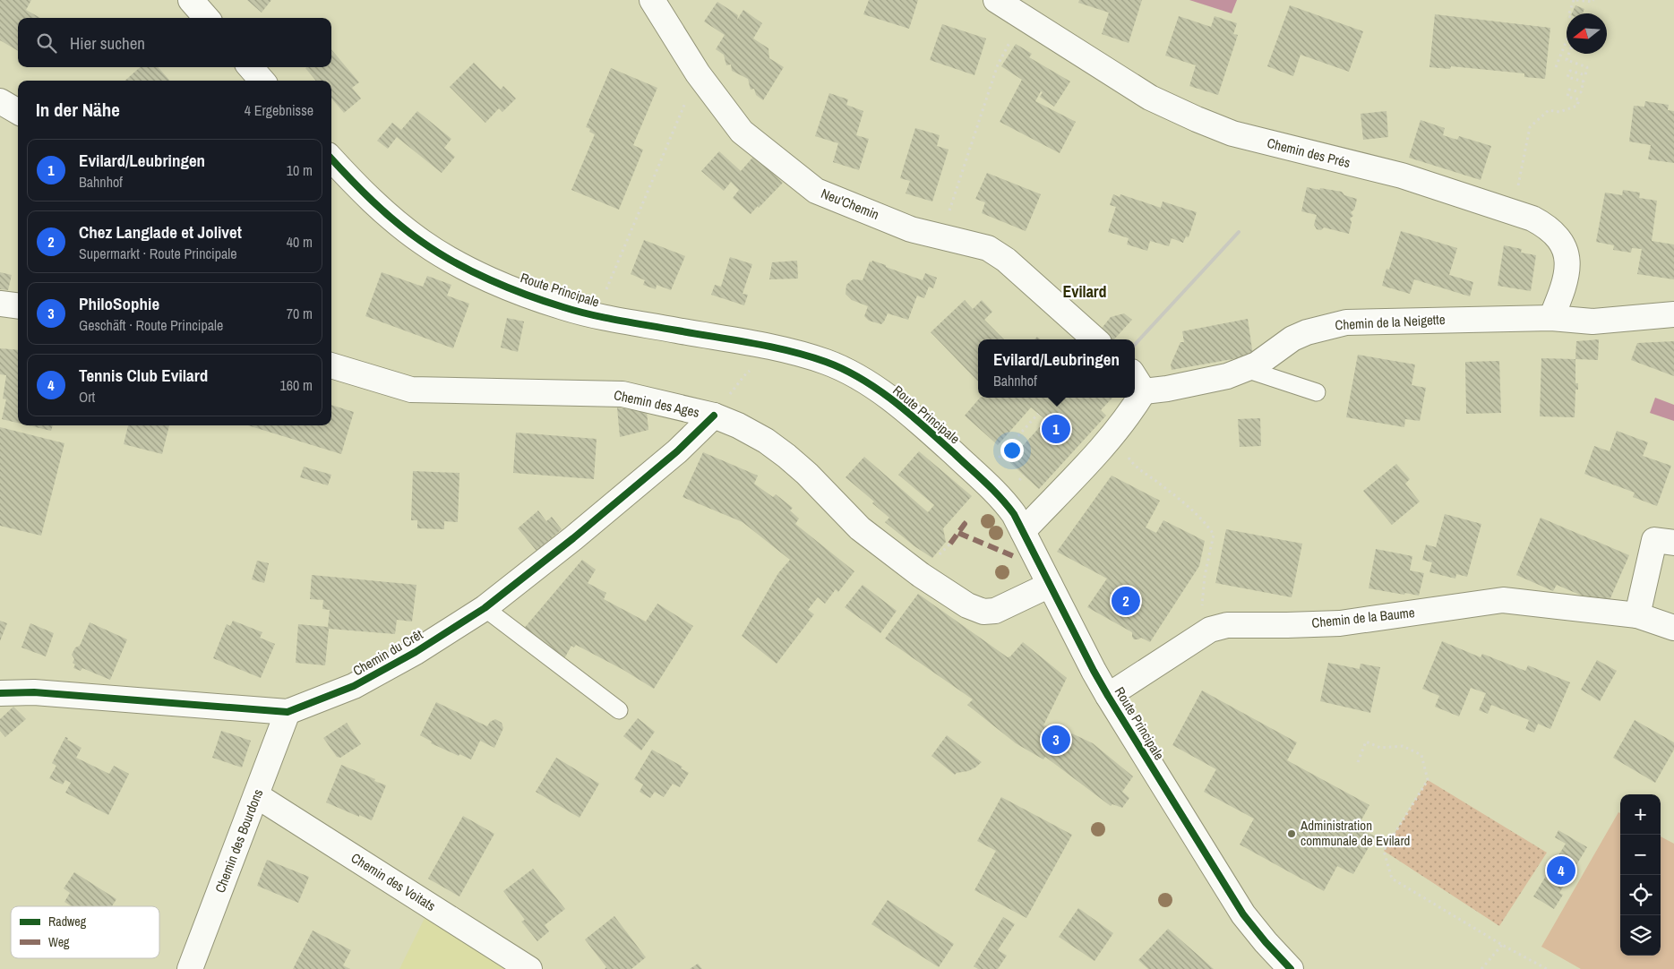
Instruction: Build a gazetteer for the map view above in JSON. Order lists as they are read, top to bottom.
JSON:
{
  "streets": {
    "street": [
      "Chemin des Prés",
      "Neu'Chemin",
      "Route Principale",
      "Chemin de la Neigette",
      "Chemin des Ages",
      "Chemin de la Baume",
      "Chemin du Crêt",
      "Chemin des Bourdons",
      "Chemin des Voitats"
    ]
  },
  "crossings": [
    ["Chemin des Prés", "Chemin de la Neigette"],
    ["Route Principale", "Chemin de la Neigette"],
    ["Route Principale", "Chemin des Ages"],
    ["Route Principale", "Chemin de la Baume"],
    ["Chemin des Ages", "Chemin du Crêt"],
    ["Chemin du Crêt", "Chemin des Bourdons"],
    ["Chemin des Bourdons", "Chemin des Voitats"]
  ],
  "districts": ["Evilard"],
  "places": ["Administration communale de Evilard"],
  "legend": ["Radweg", "Weg"],
  "north": "left",
  "page": {
    "search": "Hier suchen",
    "heading": ["In der Nähe", "4 Ergebnisse"],
    "list": [
      {
        "mark": "1",
        "name": "Evilard/Leubringen",
        "note": "Bahnhof",
        "value": "10 m"
      },
      {
        "mark": "2",
        "name": "Chez Langlade et Jolivet",
        "note": "Supermarkt · Route Principale",
        "value": "40 m"
      },
      {
        "mark": "3",
        "name": "PhiloSophie",
        "note": "Geschäft · Route Principale",
        "value": "70 m"
      },
      {
        "mark": "4",
        "name": "Tennis Club Evilard",
        "note": "Ort",
        "value": "160 m"
      }
    ],
    "popup": ["Evilard/Leubringen", "Bahnhof"],
    "pins": [
      "1",
      "2",
      "3",
      "4"
    ],
    "map_buttons": ["+", "−"]
  }
}
